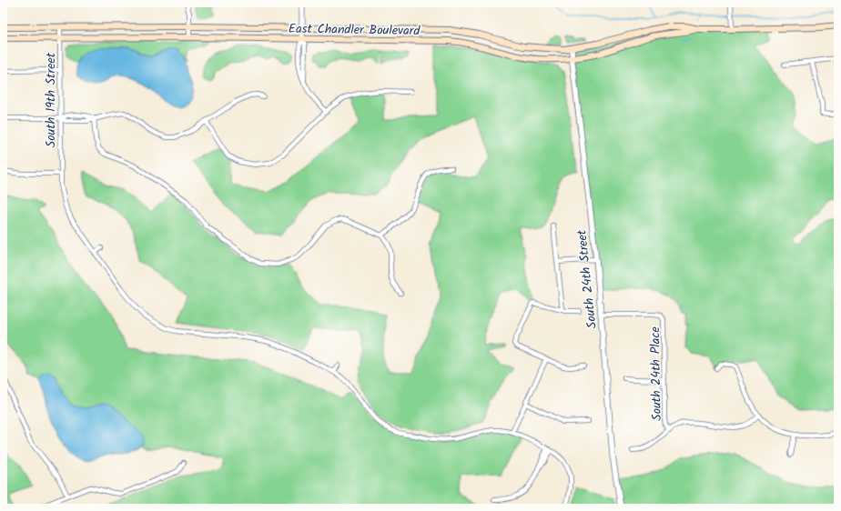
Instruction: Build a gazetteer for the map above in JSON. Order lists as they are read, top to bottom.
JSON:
{
  "streets": {
    "main road": ["East Chandler Boulevard"],
    "street": ["South 19th Street", "South 24th Street", "South 24th Place"]
  },
  "crossings": [
    ["East Chandler Boulevard", "South 19th Street"],
    ["East Chandler Boulevard", "South 24th Street"],
    ["South 24th Street", "South 24th Place"]
  ]
}
